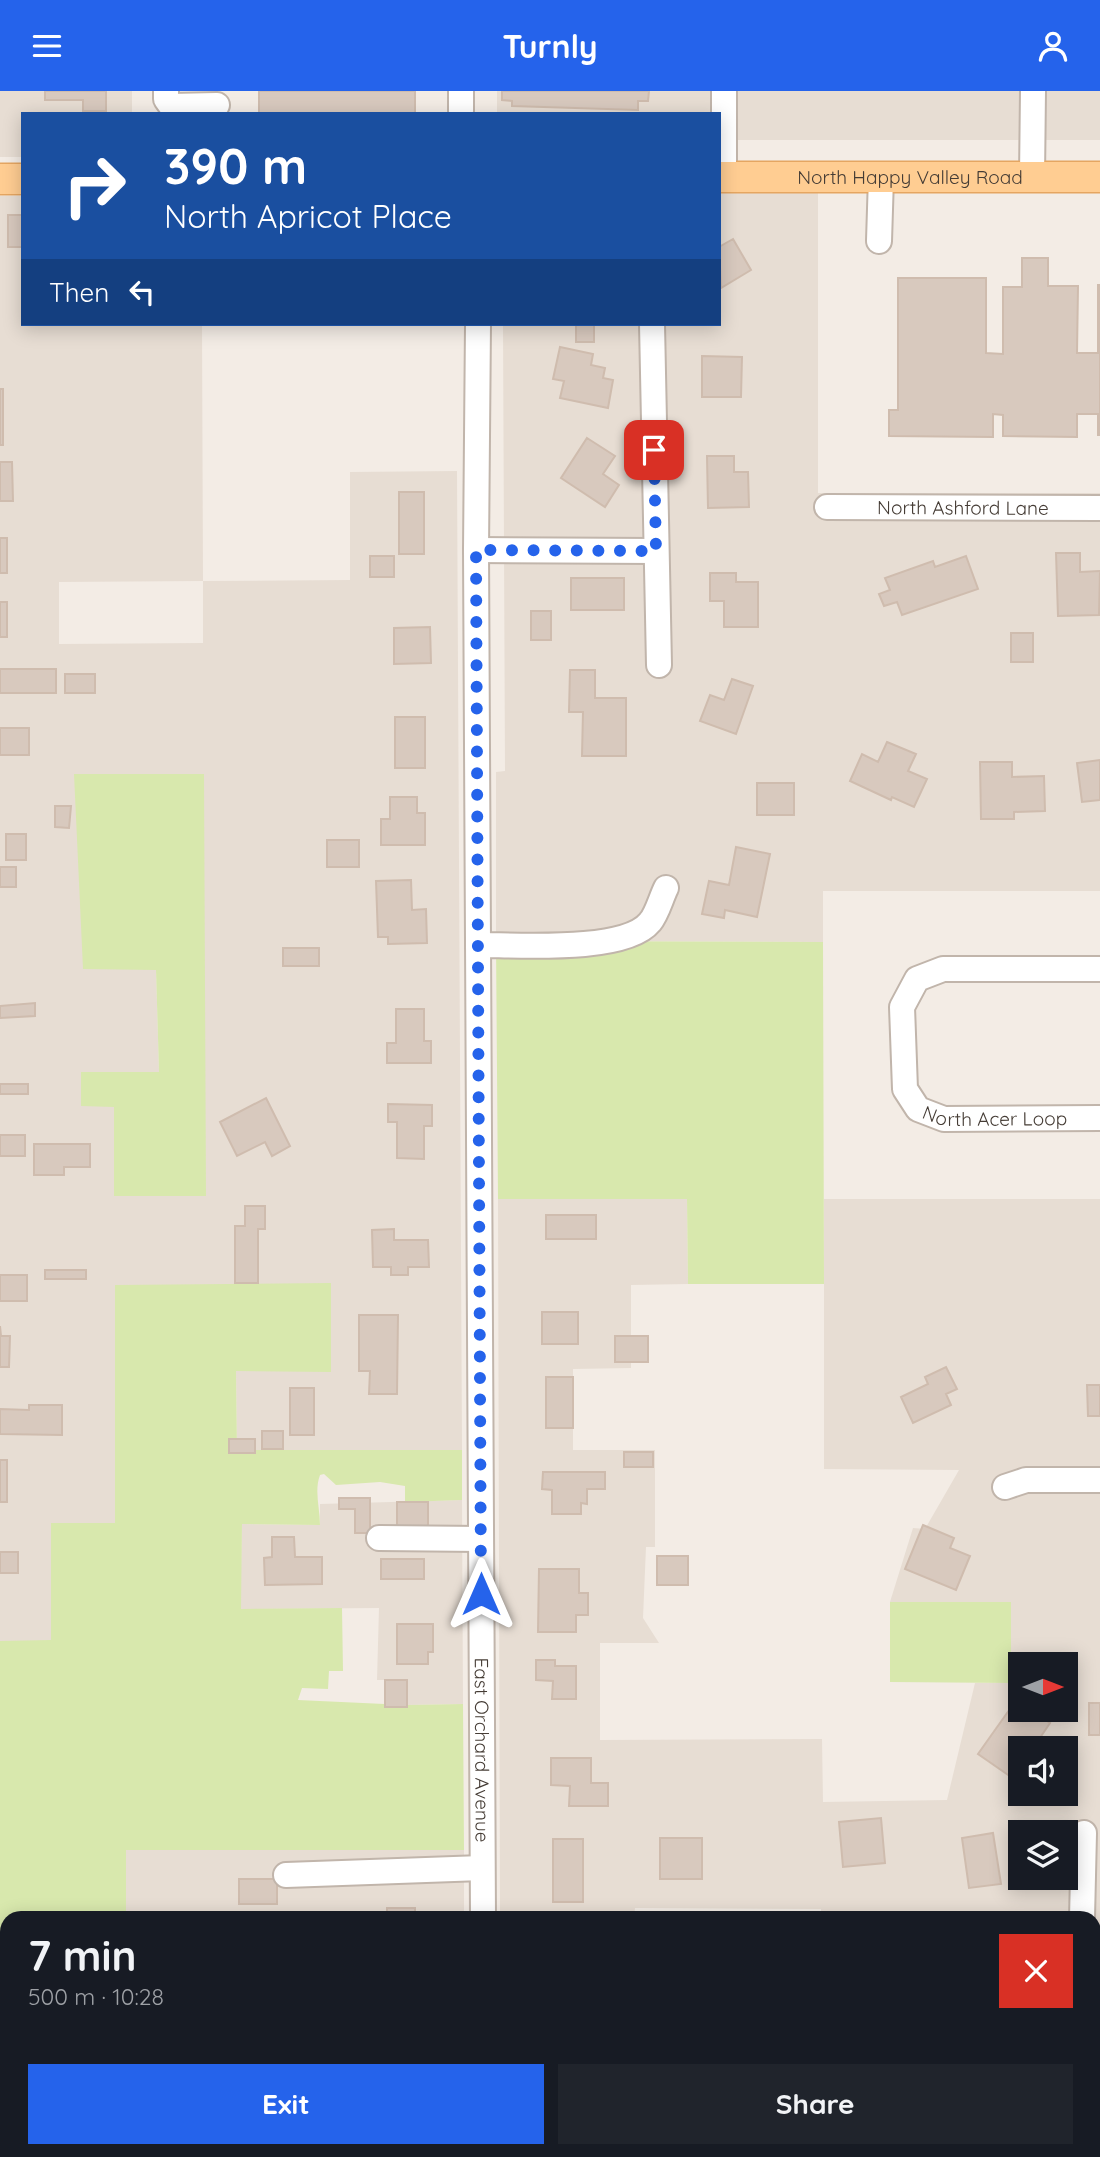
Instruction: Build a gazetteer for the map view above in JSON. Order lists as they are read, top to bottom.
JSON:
{
  "streets": {
    "main road": ["North Happy Valley Road"],
    "street": ["North Ashford Lane", "North Acer Loop", "East Orchard Avenue"]
  },
  "north": "right",
  "page": {
    "header": "Turnly",
    "turn": ["390 m", "North Apricot Place"],
    "then": "Then",
    "heading": ["7 min", "500 m · 10:28"],
    "buttons": ["Exit", "Share"]
  }
}
